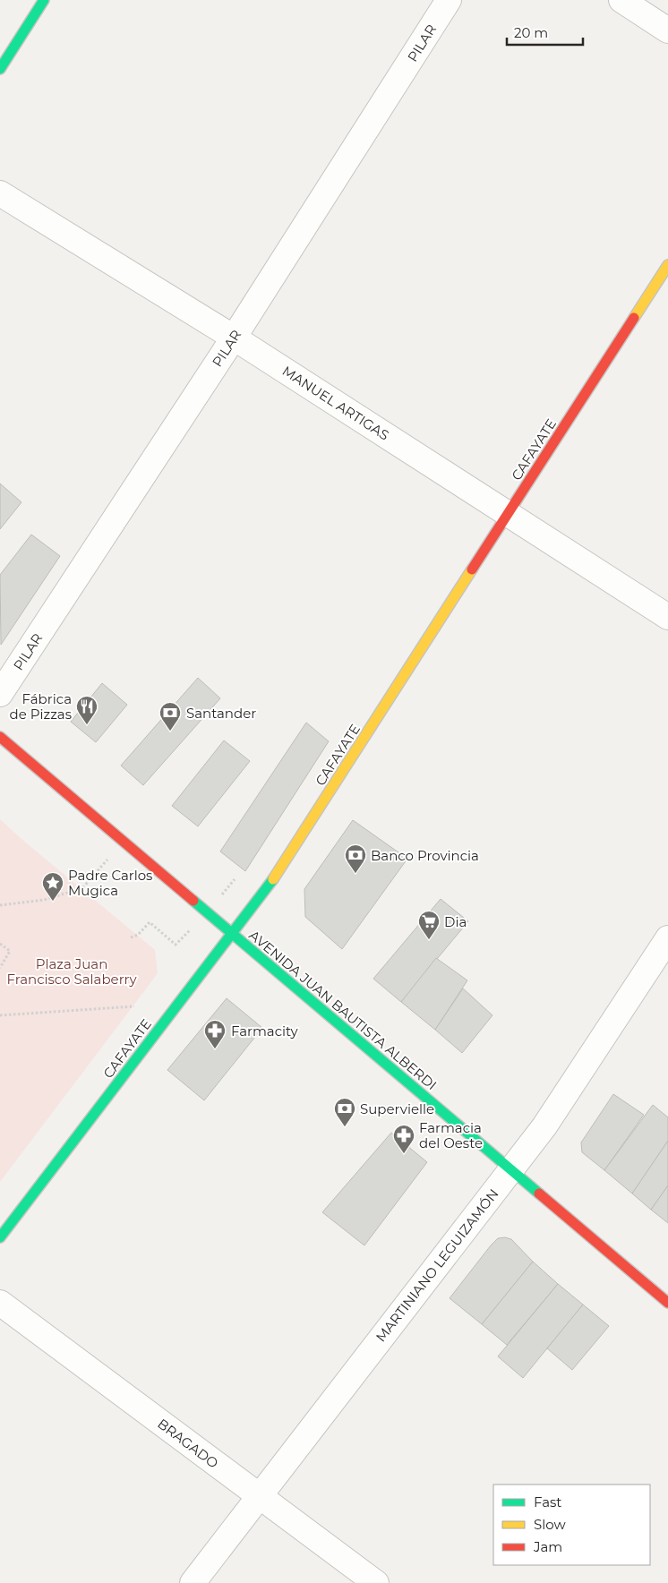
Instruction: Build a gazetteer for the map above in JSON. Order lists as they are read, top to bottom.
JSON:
{
  "streets": {
    "street": [
      "PILAR",
      "MANUEL ARTIGAS",
      "CAFAYATE",
      "AVENIDA JUAN BAUTISTA ALBERDI",
      "MARTINIANO LEGUIZAMÓN",
      "BRAGADO"
    ]
  },
  "crossings": [
    ["PILAR", "MANUEL ARTIGAS"],
    ["MANUEL ARTIGAS", "CAFAYATE"],
    ["CAFAYATE", "AVENIDA JUAN BAUTISTA ALBERDI"],
    ["AVENIDA JUAN BAUTISTA ALBERDI", "MARTINIANO LEGUIZAMÓN"],
    ["MARTINIANO LEGUIZAMÓN", "BRAGADO"]
  ],
  "parks": ["Plaza Juan Francisco Salaberry"],
  "places": {
    "restaurant": ["Fábrica de Pizzas"],
    "bank": ["Santander", "Banco Provincia", "Supervielle"],
    "place": ["Padre Carlos Mugica"],
    "supermarket": ["Dia"],
    "pharmacy": ["Farmacity", "Farmacia del Oeste"]
  },
  "legend": ["Fast", "Slow", "Jam"],
  "scale_bar": "20 m"
}
